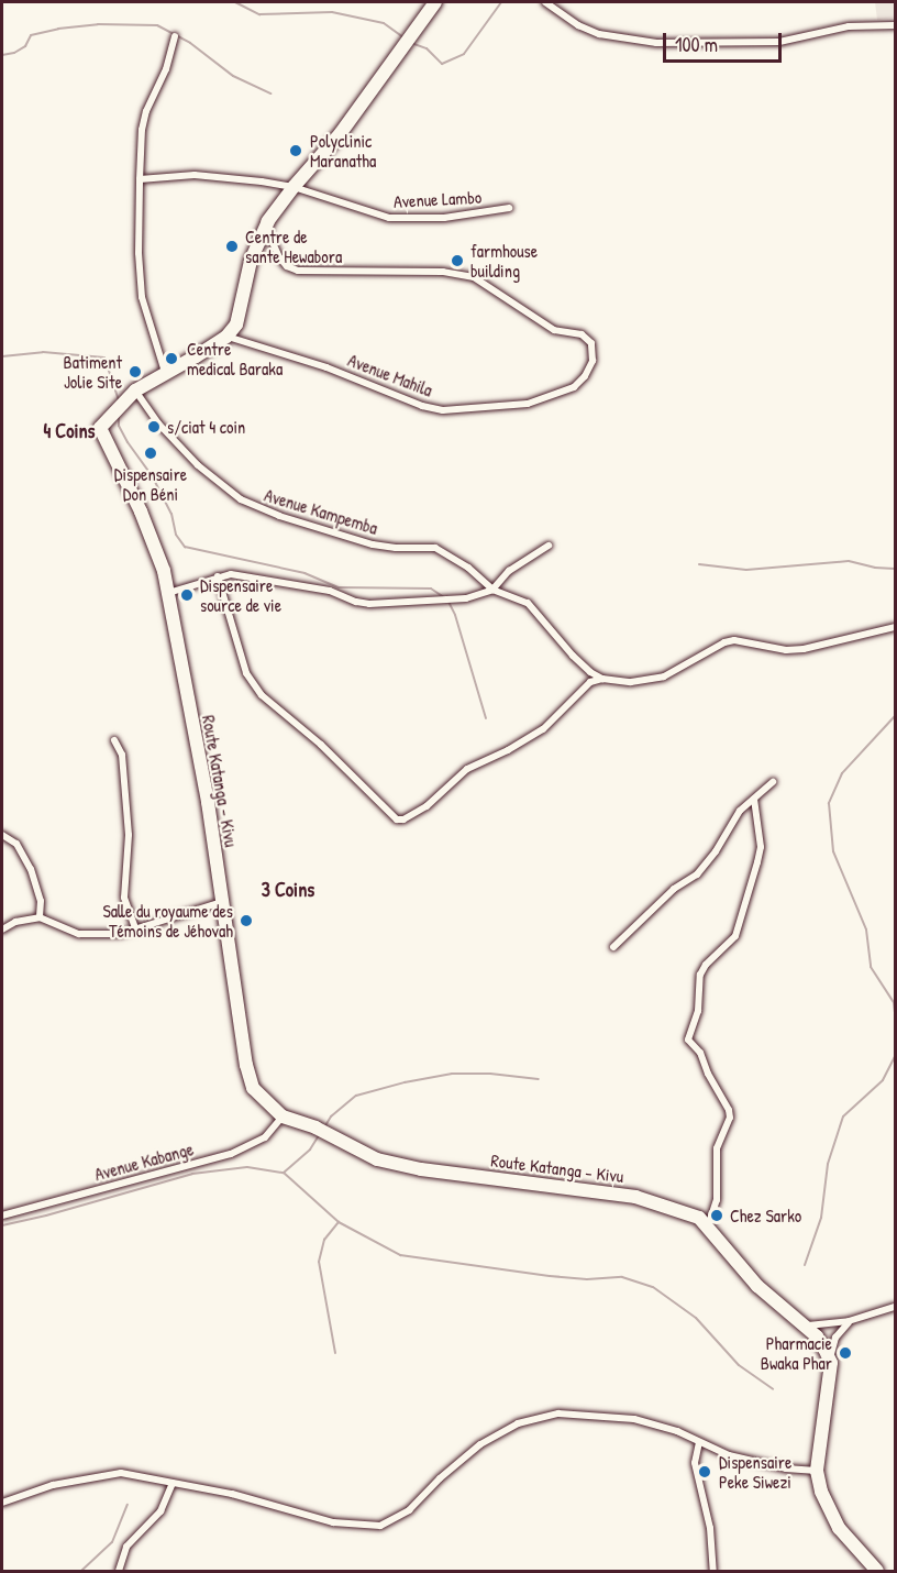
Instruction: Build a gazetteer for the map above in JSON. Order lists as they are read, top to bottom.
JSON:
{
  "streets": {
    "highway": ["Route Katanga - Kivu"],
    "street": [
      "Avenue Lambo",
      "Avenue Mahila",
      "Avenue Kampemba",
      "Avenue Kabange"
    ]
  },
  "crossings": [
    ["Avenue Mahila", "Route Katanga - Kivu"],
    ["Avenue Kampemba", "Route Katanga - Kivu"],
    ["Route Katanga - Kivu", "Avenue Kabange"]
  ],
  "districts": ["4 Coins", "3 Coins"],
  "places": [
    "Polyclinic Maranatha",
    "Centre de sante Hewabora",
    "farmhouse building",
    "Centre medical Baraka",
    "Batiment Jolie Site",
    "s/ciat 4 coin",
    "Dispensaire Don Béni",
    "Dispensaire source de vie",
    "Salle du royaume des Témoins de Jéhovah",
    "Chez Sarko",
    "Pharmacie Bwaka Phar",
    "Dispensaire Peke Siwezi"
  ],
  "scale_bar": "100 m"
}
